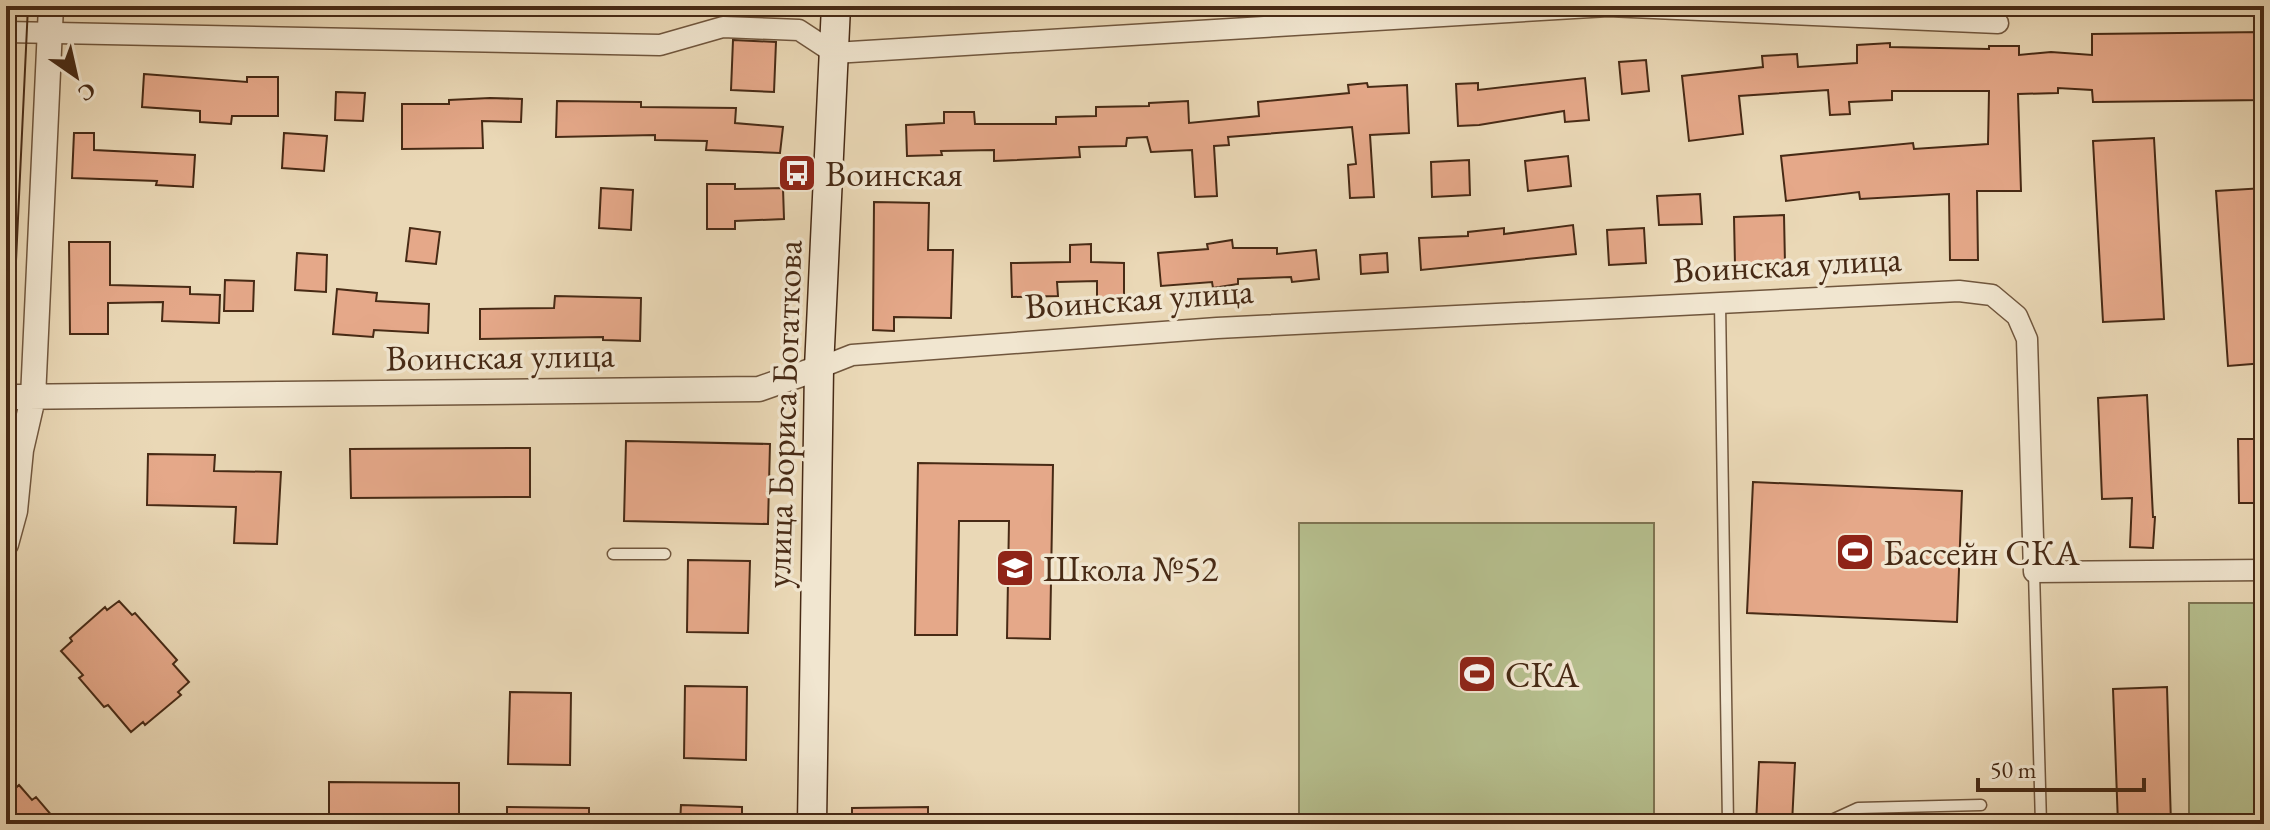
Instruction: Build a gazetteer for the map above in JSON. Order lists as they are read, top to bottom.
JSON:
{
  "streets": {
    "main road": ["улица Бориса Богаткова"],
    "street": ["Воинская улица"]
  },
  "crossings": [
    ["Воинская улица", "улица Бориса Богаткова"]
  ],
  "places": {
    "bus stop": ["Воинская"],
    "sports": ["Бассейн СКА", "СКА"],
    "school or university": ["Школа №52"]
  },
  "scale_bar": "50 m",
  "north": "bottom right"
}
